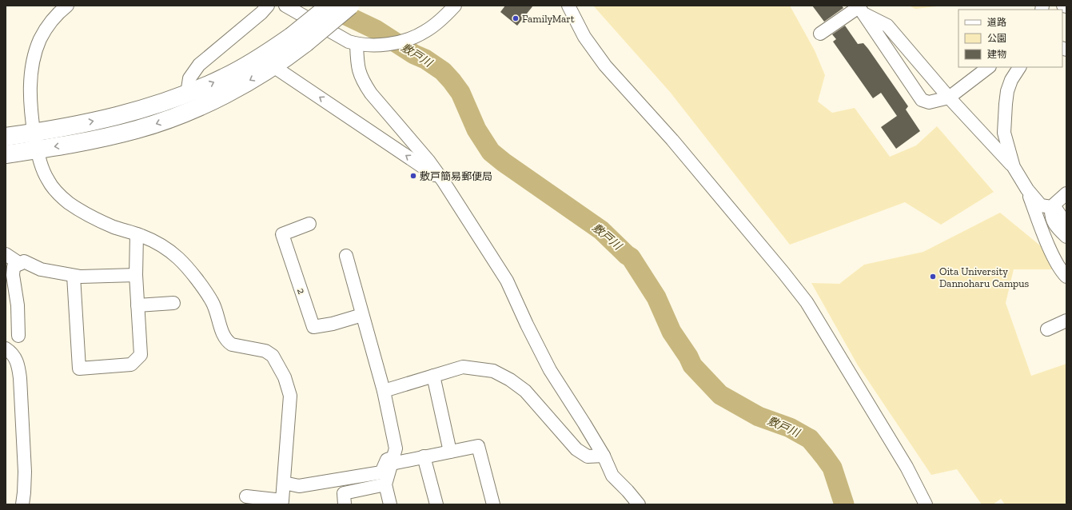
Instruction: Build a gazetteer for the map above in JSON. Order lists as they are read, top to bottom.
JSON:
{
  "streets": {
    "street": ["2"]
  },
  "water": ["敷戸川"],
  "places": ["FamilyMart", "敷戸簡易郵便局", "Oita University Dannoharu Campus"],
  "legend": ["道路", "公園", "建物"]
}
